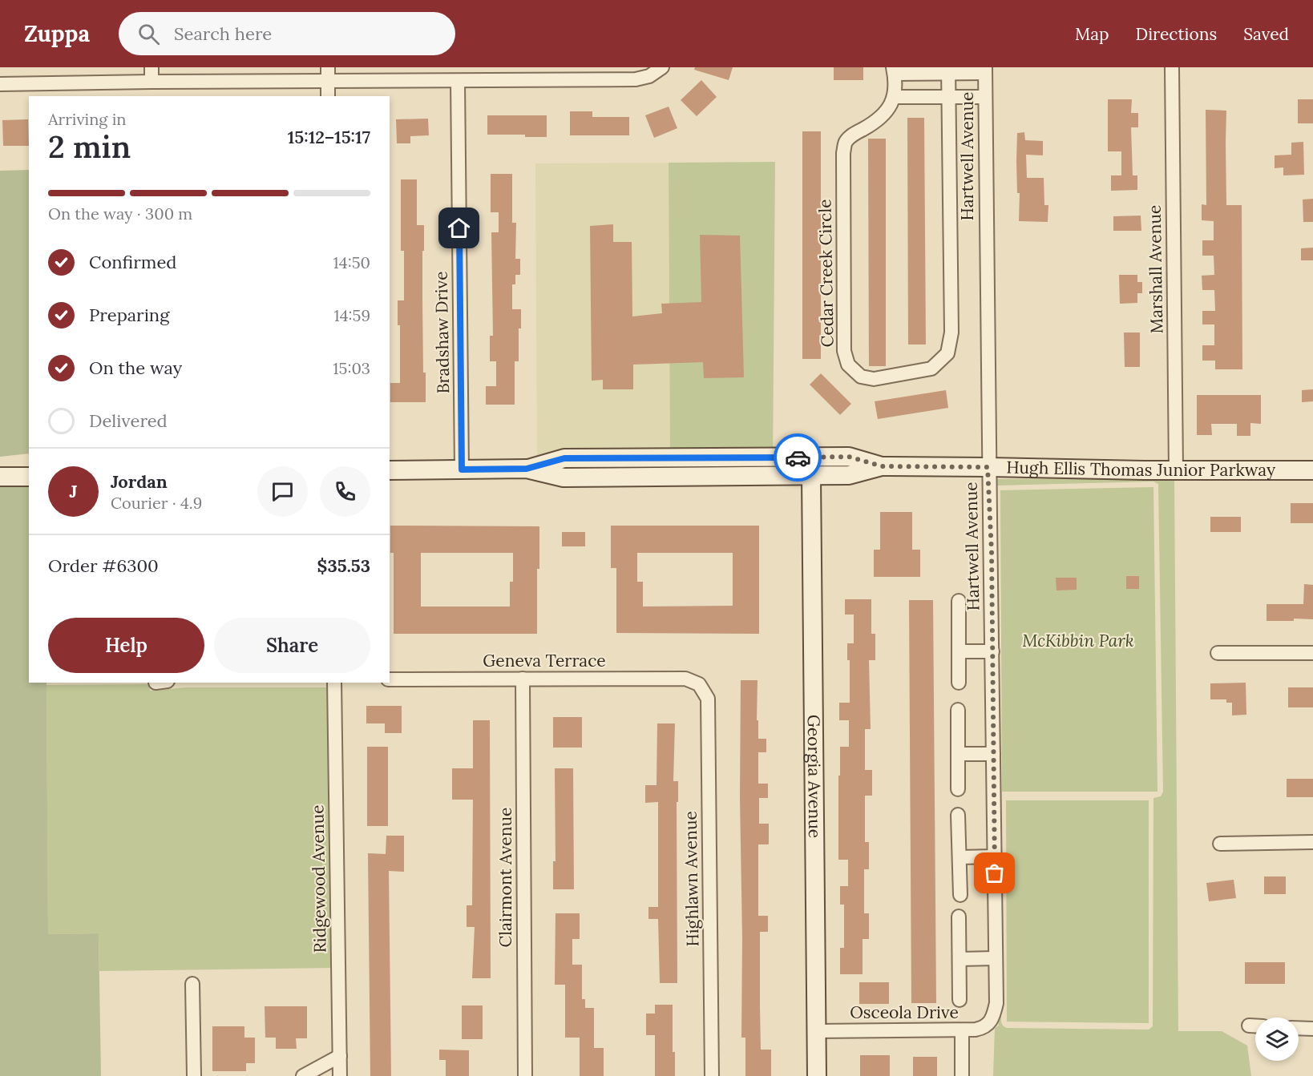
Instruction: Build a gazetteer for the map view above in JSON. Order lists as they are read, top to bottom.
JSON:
{
  "streets": {
    "main road": ["Hugh Ellis Thomas Junior Parkway", "Georgia Avenue"],
    "street": [
      "Hartwell Avenue",
      "Marshall Avenue",
      "Cedar Creek Circle",
      "Bradshaw Drive",
      "Geneva Terrace",
      "Clairmont Avenue",
      "Ridgewood Avenue",
      "Highlawn Avenue",
      "Osceola Drive"
    ]
  },
  "crossings": [
    ["Hartwell Avenue", "Hugh Ellis Thomas Junior Parkway"],
    ["Hartwell Avenue", "Osceola Drive"],
    ["Marshall Avenue", "Hugh Ellis Thomas Junior Parkway"],
    ["Bradshaw Drive", "Hugh Ellis Thomas Junior Parkway"],
    ["Hugh Ellis Thomas Junior Parkway", "Georgia Avenue"],
    ["Geneva Terrace", "Clairmont Avenue"],
    ["Geneva Terrace", "Highlawn Avenue"],
    ["Georgia Avenue", "Osceola Drive"]
  ],
  "parks": ["McKibbin Park"],
  "page": {
    "header": "Zuppa",
    "search": "Search here",
    "nav": ["Map", "Directions", "Saved"],
    "heading": ["2 min", "Arriving in", "15:12–15:17"],
    "panel": [
      "Jordan",
      "Courier · 4.9",
      "Order #6300",
      "$35.53"
    ],
    "bar": "On the way · 300 m",
    "list": [
      ["Confirmed", "14:50"],
      ["Preparing", "14:59"],
      ["On the way", "15:03"],
      "Delivered"
    ],
    "round": "J",
    "buttons": ["Help", "Share"]
  }
}
